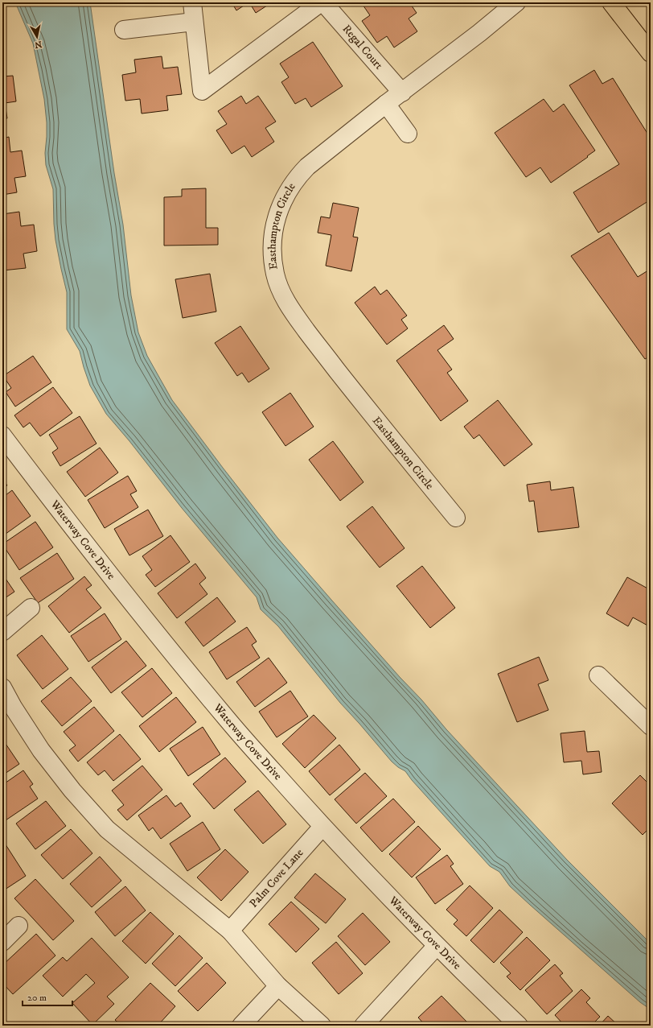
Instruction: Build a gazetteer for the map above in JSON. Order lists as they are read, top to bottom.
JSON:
{
  "streets": {
    "street": [
      "Regal Court",
      "Easthampton Circle",
      "Waterway Cove Drive",
      "Palm Cove Lane"
    ]
  },
  "crossings": [
    ["Regal Court", "Easthampton Circle"],
    ["Waterway Cove Drive", "Palm Cove Lane"]
  ],
  "scale_bar": "20 m",
  "north": "bottom"
}
